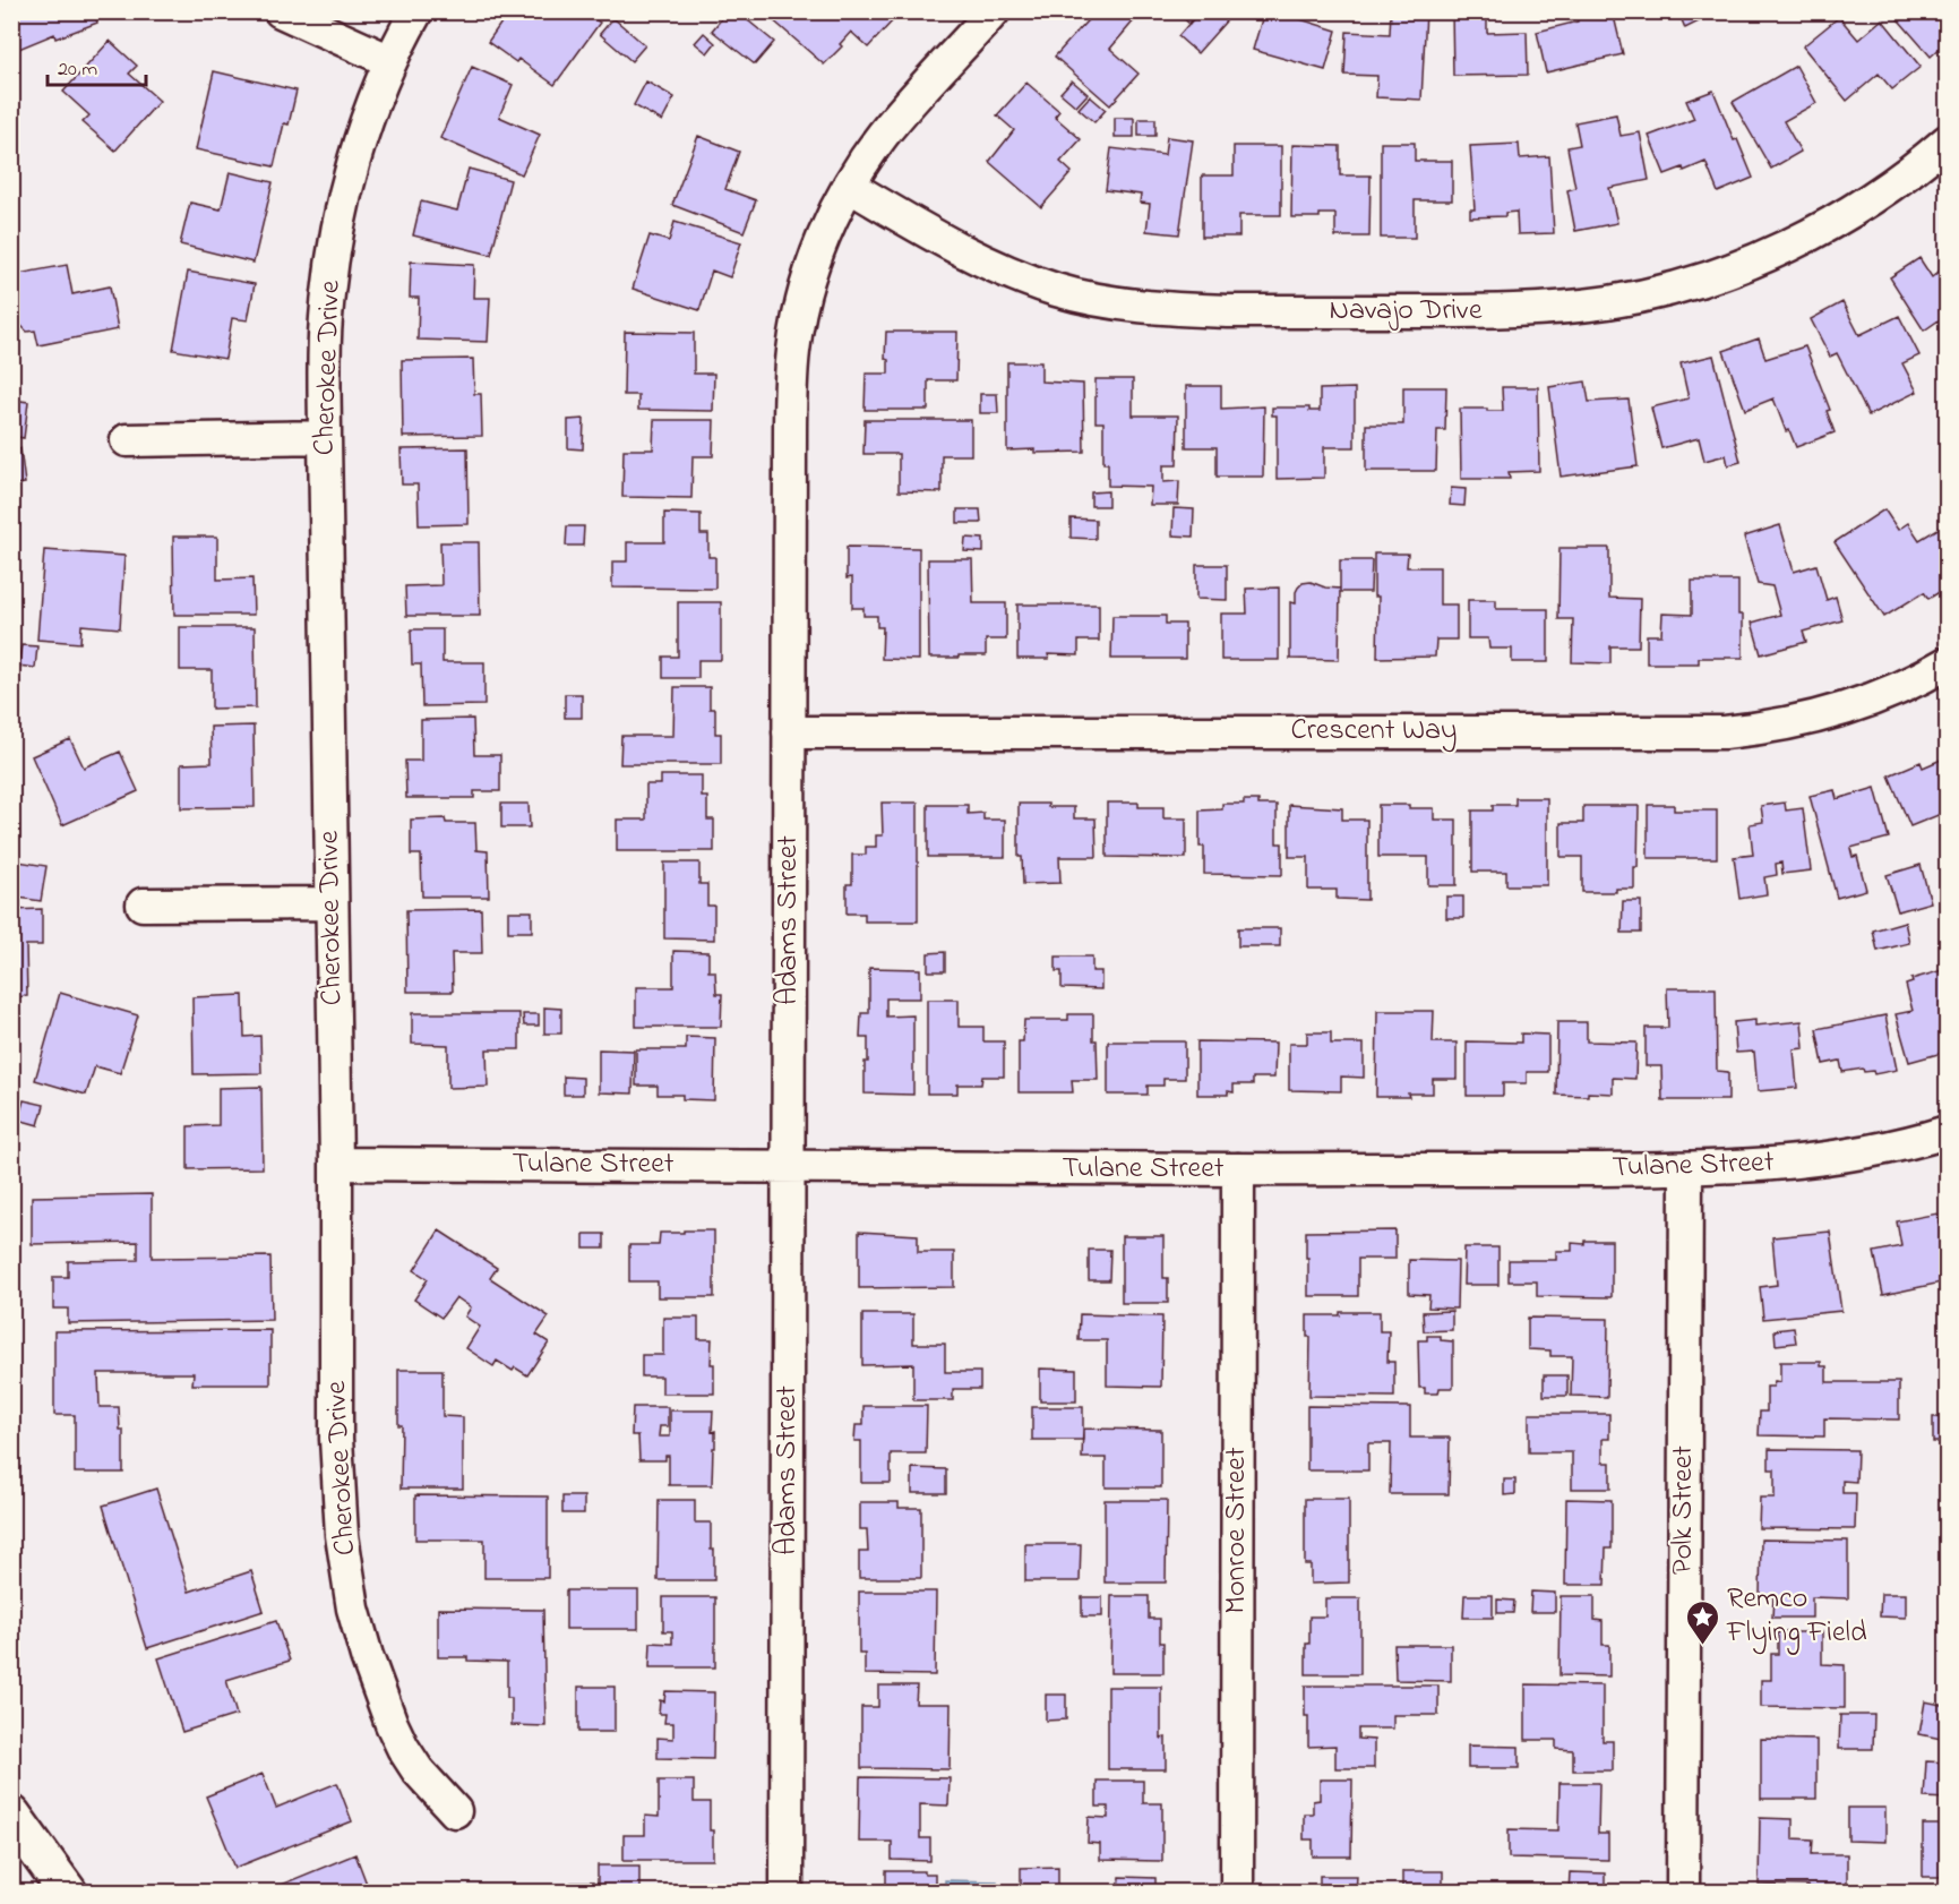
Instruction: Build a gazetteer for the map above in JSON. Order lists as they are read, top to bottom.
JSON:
{
  "streets": {
    "street": [
      "Navajo Drive",
      "Cherokee Drive",
      "Crescent Way",
      "Adams Street",
      "Tulane Street",
      "Polk Street",
      "Monroe Street"
    ]
  },
  "crossings": [
    ["Navajo Drive", "Adams Street"],
    ["Cherokee Drive", "Tulane Street"],
    ["Crescent Way", "Adams Street"],
    ["Adams Street", "Tulane Street"],
    ["Tulane Street", "Polk Street"],
    ["Tulane Street", "Monroe Street"]
  ],
  "places": {
    "place": ["Remco Flying Field"]
  },
  "scale_bar": "20 m"
}
